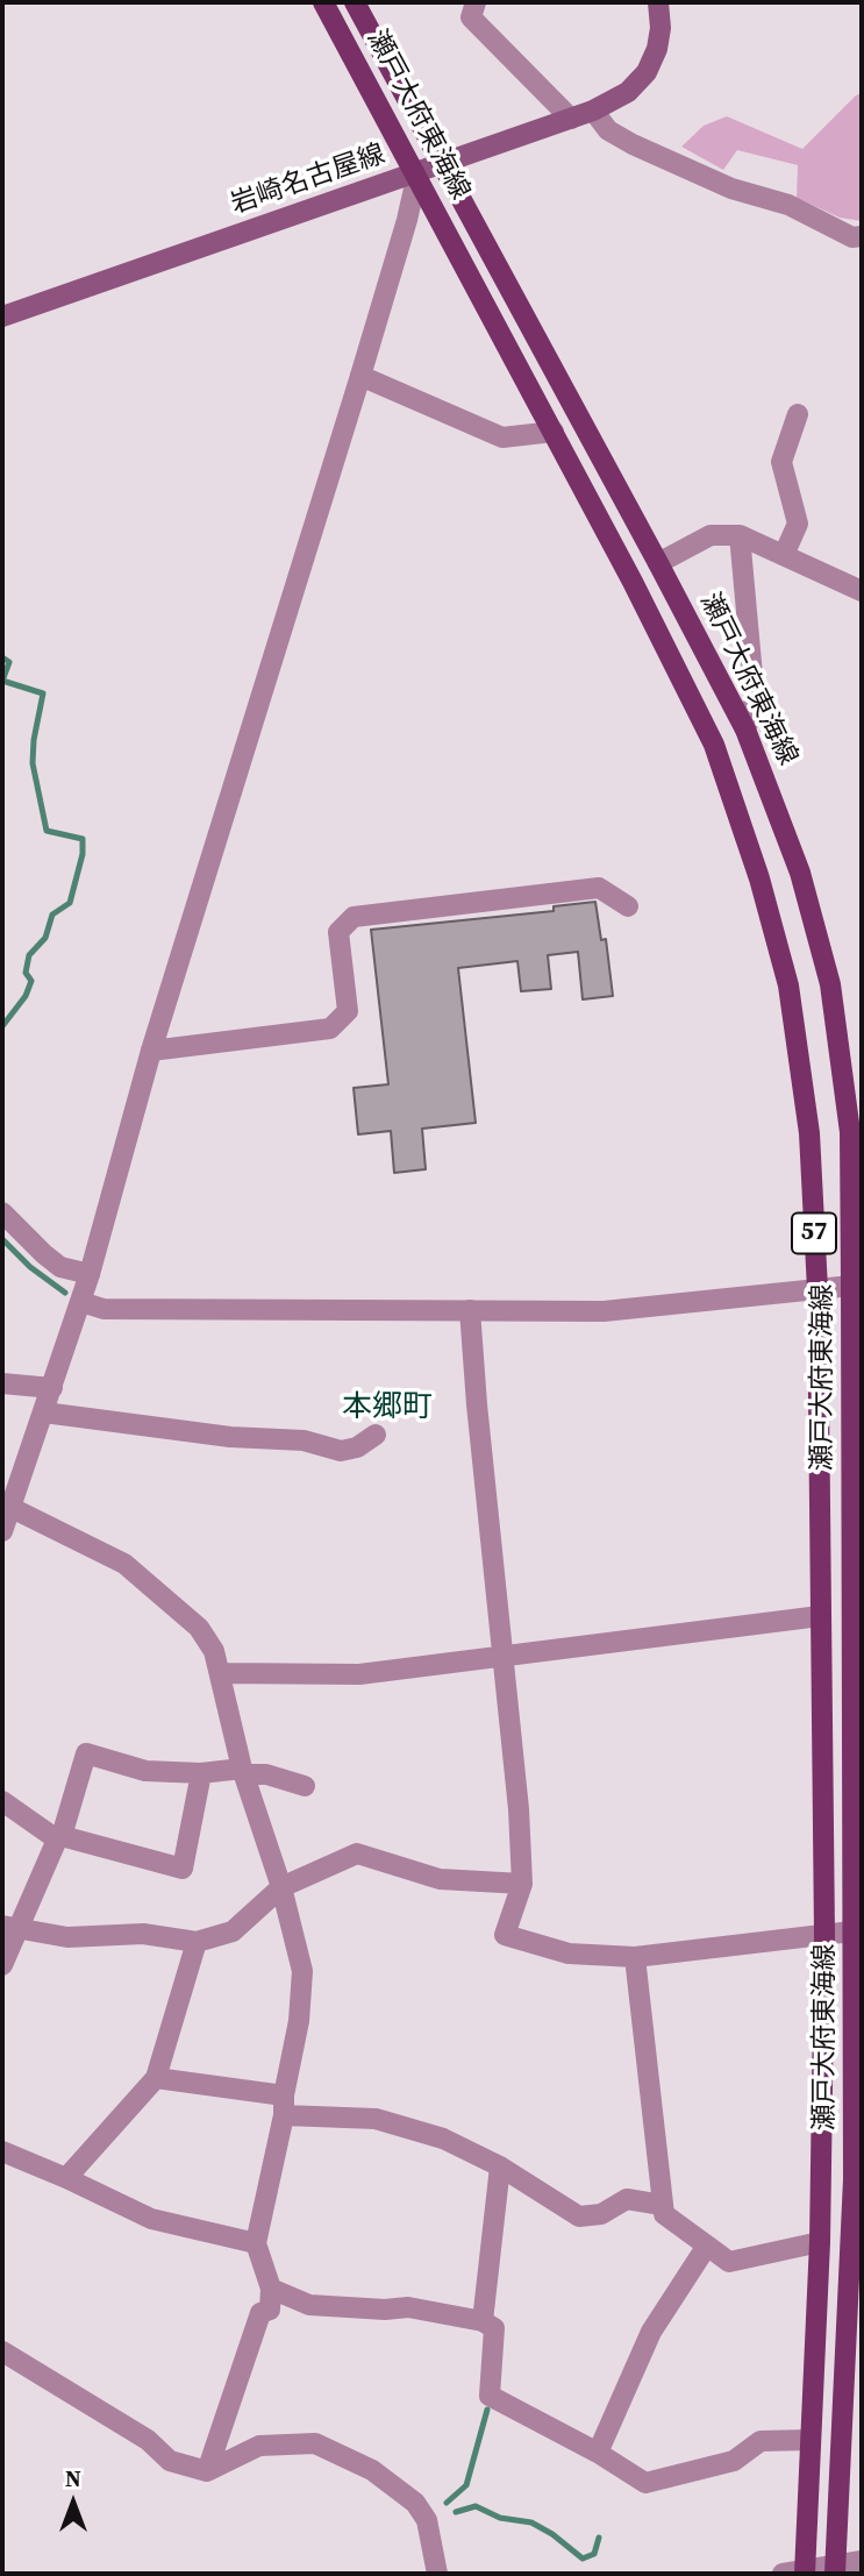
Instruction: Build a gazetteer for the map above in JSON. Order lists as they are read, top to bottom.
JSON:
{
  "streets": {
    "main road": ["瀬戸大府東海線", "岩崎名古屋線", "57"]
  },
  "crossings": [
    ["瀬戸大府東海線", "岩崎名古屋線"]
  ],
  "districts": ["本郷町"],
  "north": "top"
}
